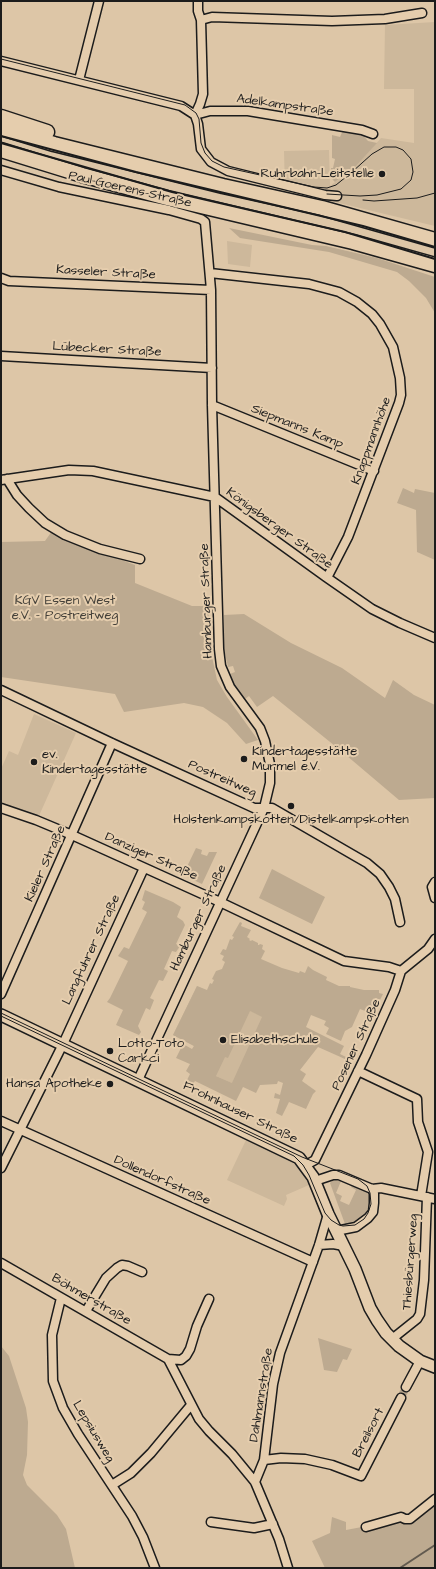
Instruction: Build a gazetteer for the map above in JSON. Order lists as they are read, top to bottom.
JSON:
{
  "streets": {
    "main road": ["Frohnhauser Straße"],
    "street": [
      "Adelkampstraße",
      "Paul-Goerens-Straße",
      "Kasseler Straße",
      "Lübecker Straße",
      "Siepmanns Kamp",
      "Knappmannhöhe",
      "Königsberger Straße",
      "Hamburger Straße",
      "Postreitweg",
      "Danziger Straße",
      "Kieler Straße",
      "Langfuhrer Straße",
      "Posener Straße",
      "Dollendorfstraße",
      "Thiesbürgerweg",
      "Böhmerstraße",
      "Dahlmannstraße",
      "Lepsiusweg",
      "Breilsort"
    ]
  },
  "crossings": [
    ["Paul-Goerens-Straße", "Knappmannhöhe"],
    ["Paul-Goerens-Straße", "Hamburger Straße"],
    ["Kasseler Straße", "Hamburger Straße"],
    ["Lübecker Straße", "Hamburger Straße"],
    ["Siepmanns Kamp", "Knappmannhöhe"],
    ["Siepmanns Kamp", "Hamburger Straße"],
    ["Knappmannhöhe", "Königsberger Straße"],
    ["Knappmannhöhe", "Hamburger Straße"],
    ["Königsberger Straße", "Hamburger Straße"],
    ["Hamburger Straße", "Postreitweg"],
    ["Hamburger Straße", "Danziger Straße"],
    ["Hamburger Straße", "Frohnhauser Straße"],
    ["Postreitweg", "Kieler Straße"],
    ["Danziger Straße", "Kieler Straße"],
    ["Danziger Straße", "Langfuhrer Straße"],
    ["Danziger Straße", "Posener Straße"],
    ["Langfuhrer Straße", "Frohnhauser Straße"],
    ["Langfuhrer Straße", "Dollendorfstraße"],
    ["Posener Straße", "Frohnhauser Straße"],
    ["Posener Straße", "Thiesbürgerweg"],
    ["Frohnhauser Straße", "Thiesbürgerweg"],
    ["Frohnhauser Straße", "Dahlmannstraße"],
    ["Dollendorfstraße", "Dahlmannstraße"],
    ["Böhmerstraße", "Lepsiusweg"],
    ["Dahlmannstraße", "Breilsort"]
  ],
  "parks": ["KGV Essen West e.V. - Postreitweg"],
  "places": [
    "Ruhrbahn-Leitstelle",
    "Kindertagesstätte Murmel e.V.",
    "ev. Kindertagesstätte",
    "Holstenkampskotten/Distelkampskotten",
    "Elisabethschule",
    "Lotto-Toto Carkci",
    "Hansa Apotheke"
  ]
}
